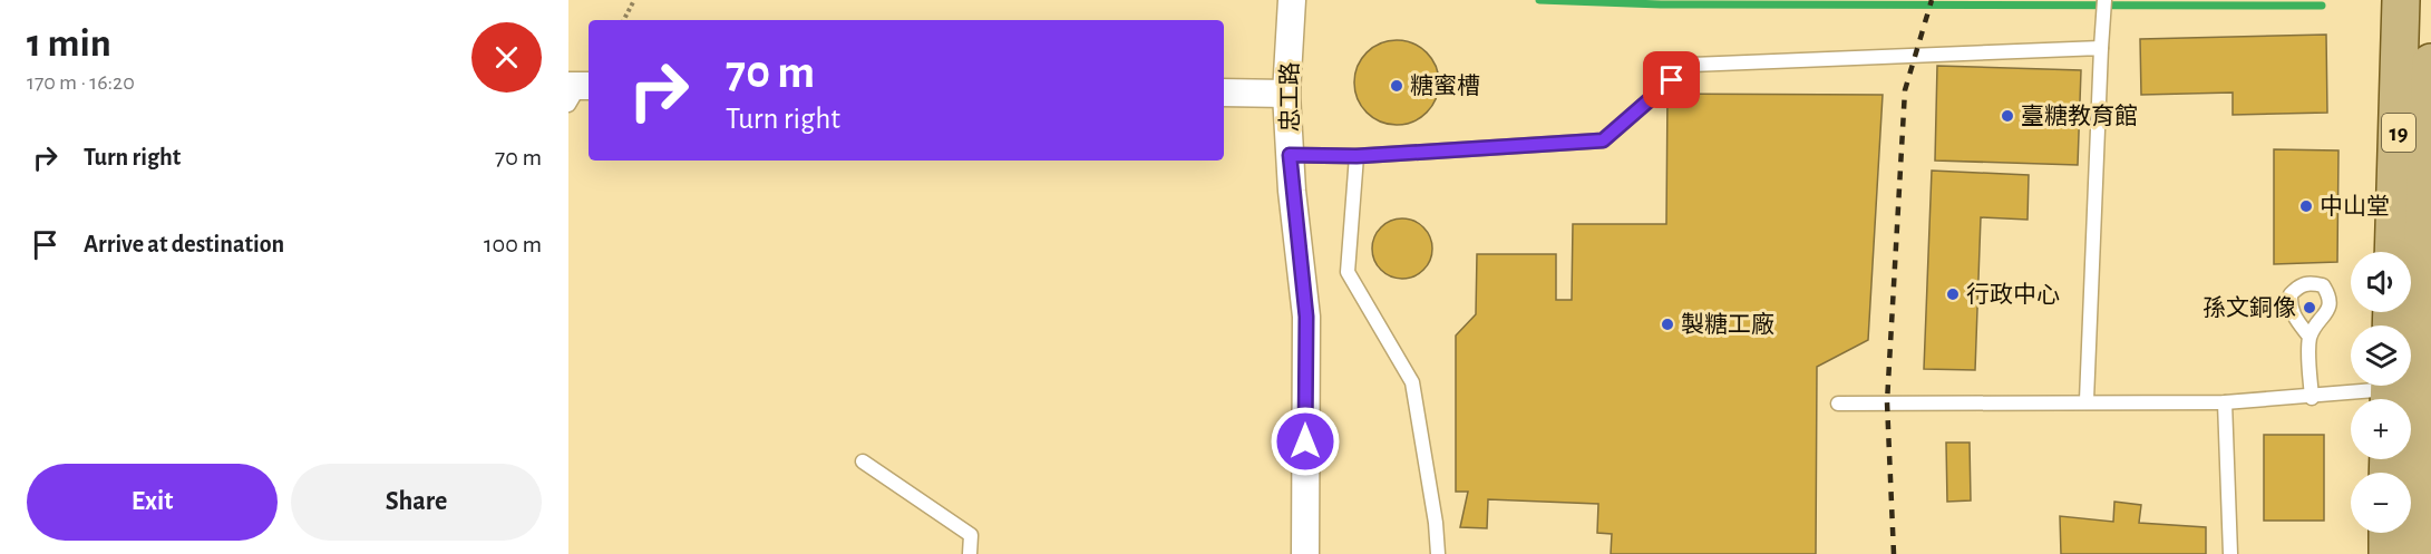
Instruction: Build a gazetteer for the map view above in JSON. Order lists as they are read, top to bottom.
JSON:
{
  "streets": {
    "main road": ["19"],
    "street": ["忠工路"]
  },
  "places": [
    "糖蜜槽",
    "臺糖教育館",
    "中山堂",
    "行政中心",
    "孫文銅像",
    "製糖工廠"
  ],
  "page": {
    "heading": ["1 min", "170 m · 16:20"],
    "turn": ["70 m", "Turn right"],
    "list": [
      {
        "name": "Turn right",
        "value": "70 m"
      },
      {
        "name": "Arrive at destination",
        "value": "100 m"
      }
    ],
    "map_buttons": ["+", "−"],
    "buttons": ["Exit", "Share"]
  }
}
